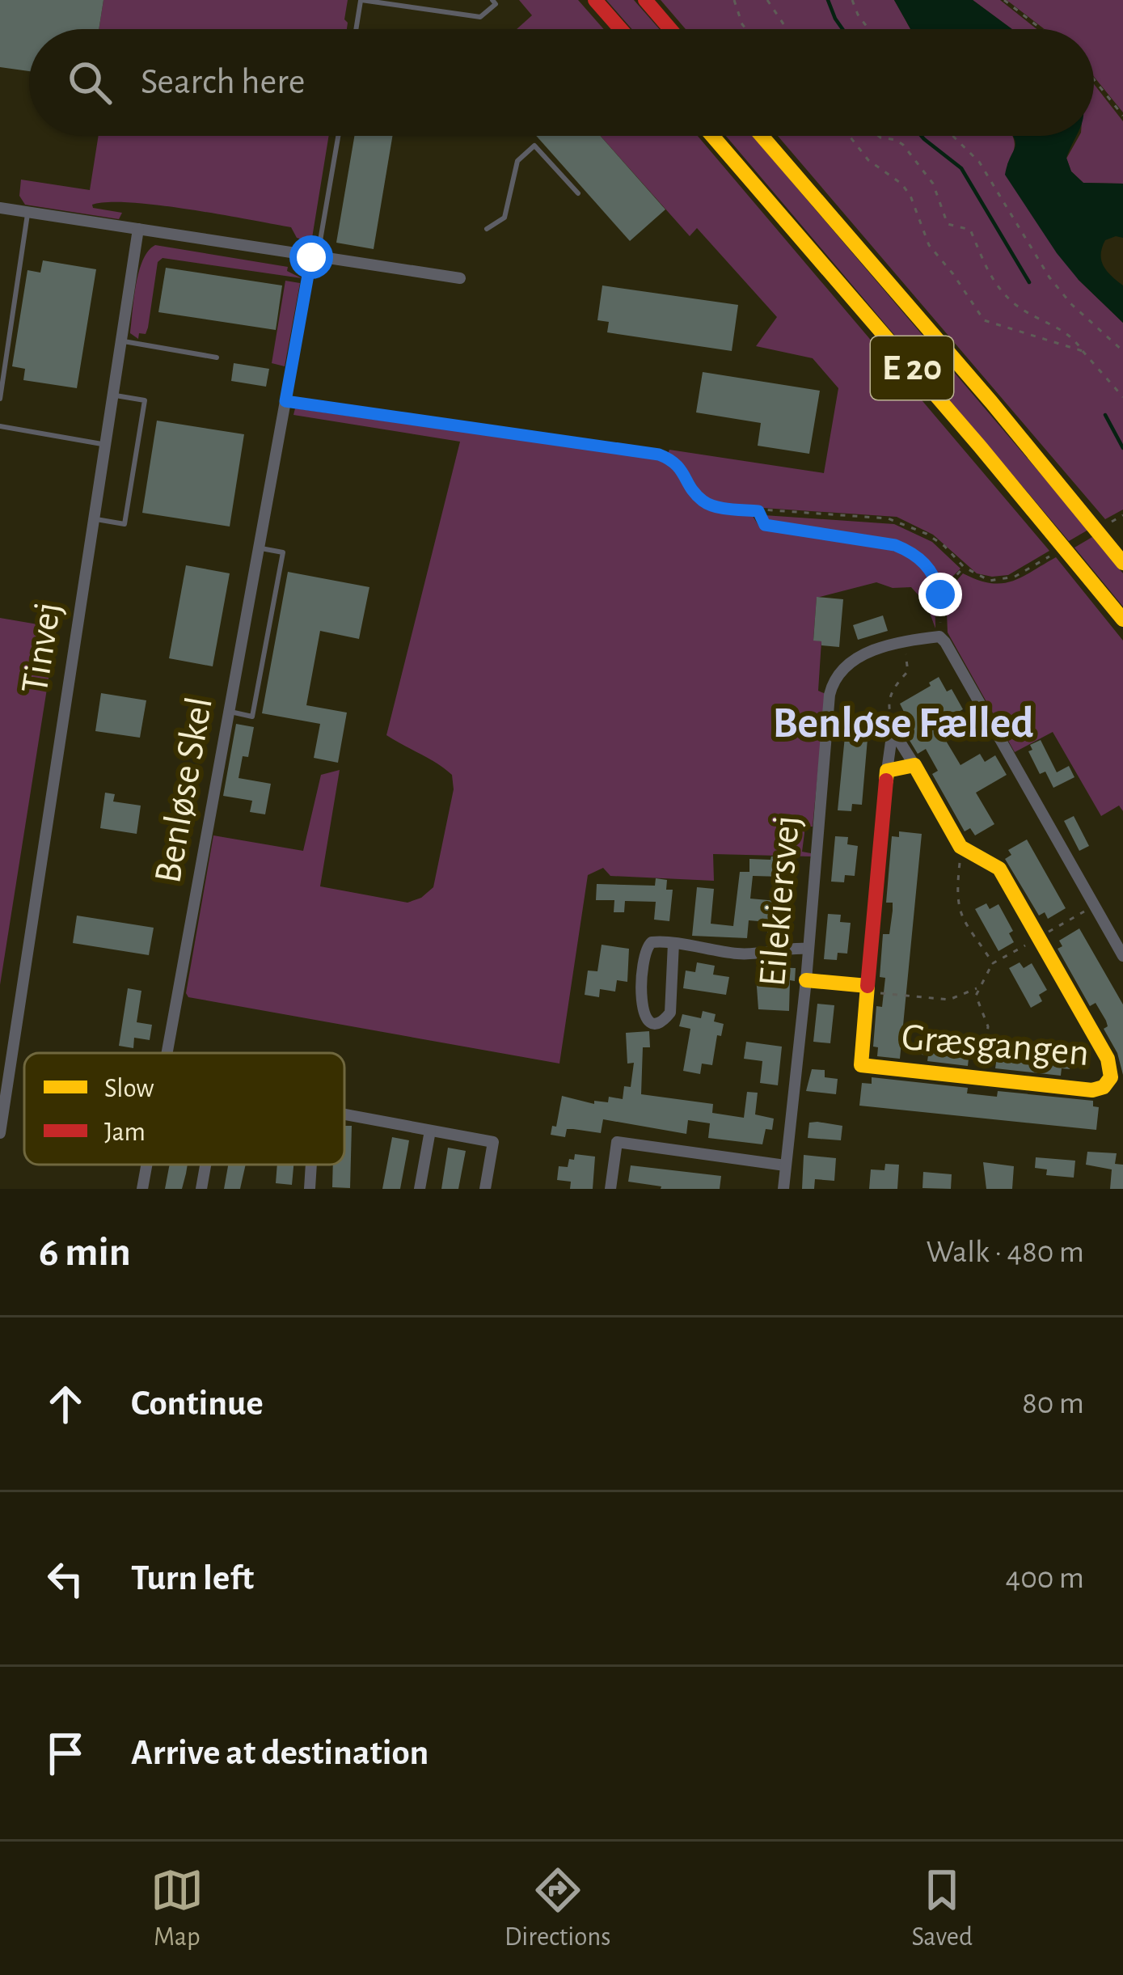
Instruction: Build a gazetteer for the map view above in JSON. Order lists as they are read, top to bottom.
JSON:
{
  "streets": {
    "main road": ["E 20", "Græsgangen"],
    "street": ["Tinvej", "Benløse Skel", "Eilekiersvej"]
  },
  "crossings": [
    ["Eilekiersvej", "Græsgangen"]
  ],
  "districts": ["Benløse Fælled"],
  "legend": ["Slow", "Jam"],
  "page": {
    "search": "Search here",
    "heading": ["6 min", "Walk · 480 m"],
    "list": [
      ["Continue", "80 m"],
      ["Turn left", "400 m"],
      "Arrive at destination"
    ],
    "nav": ["Map", "Directions", "Saved"]
  }
}
